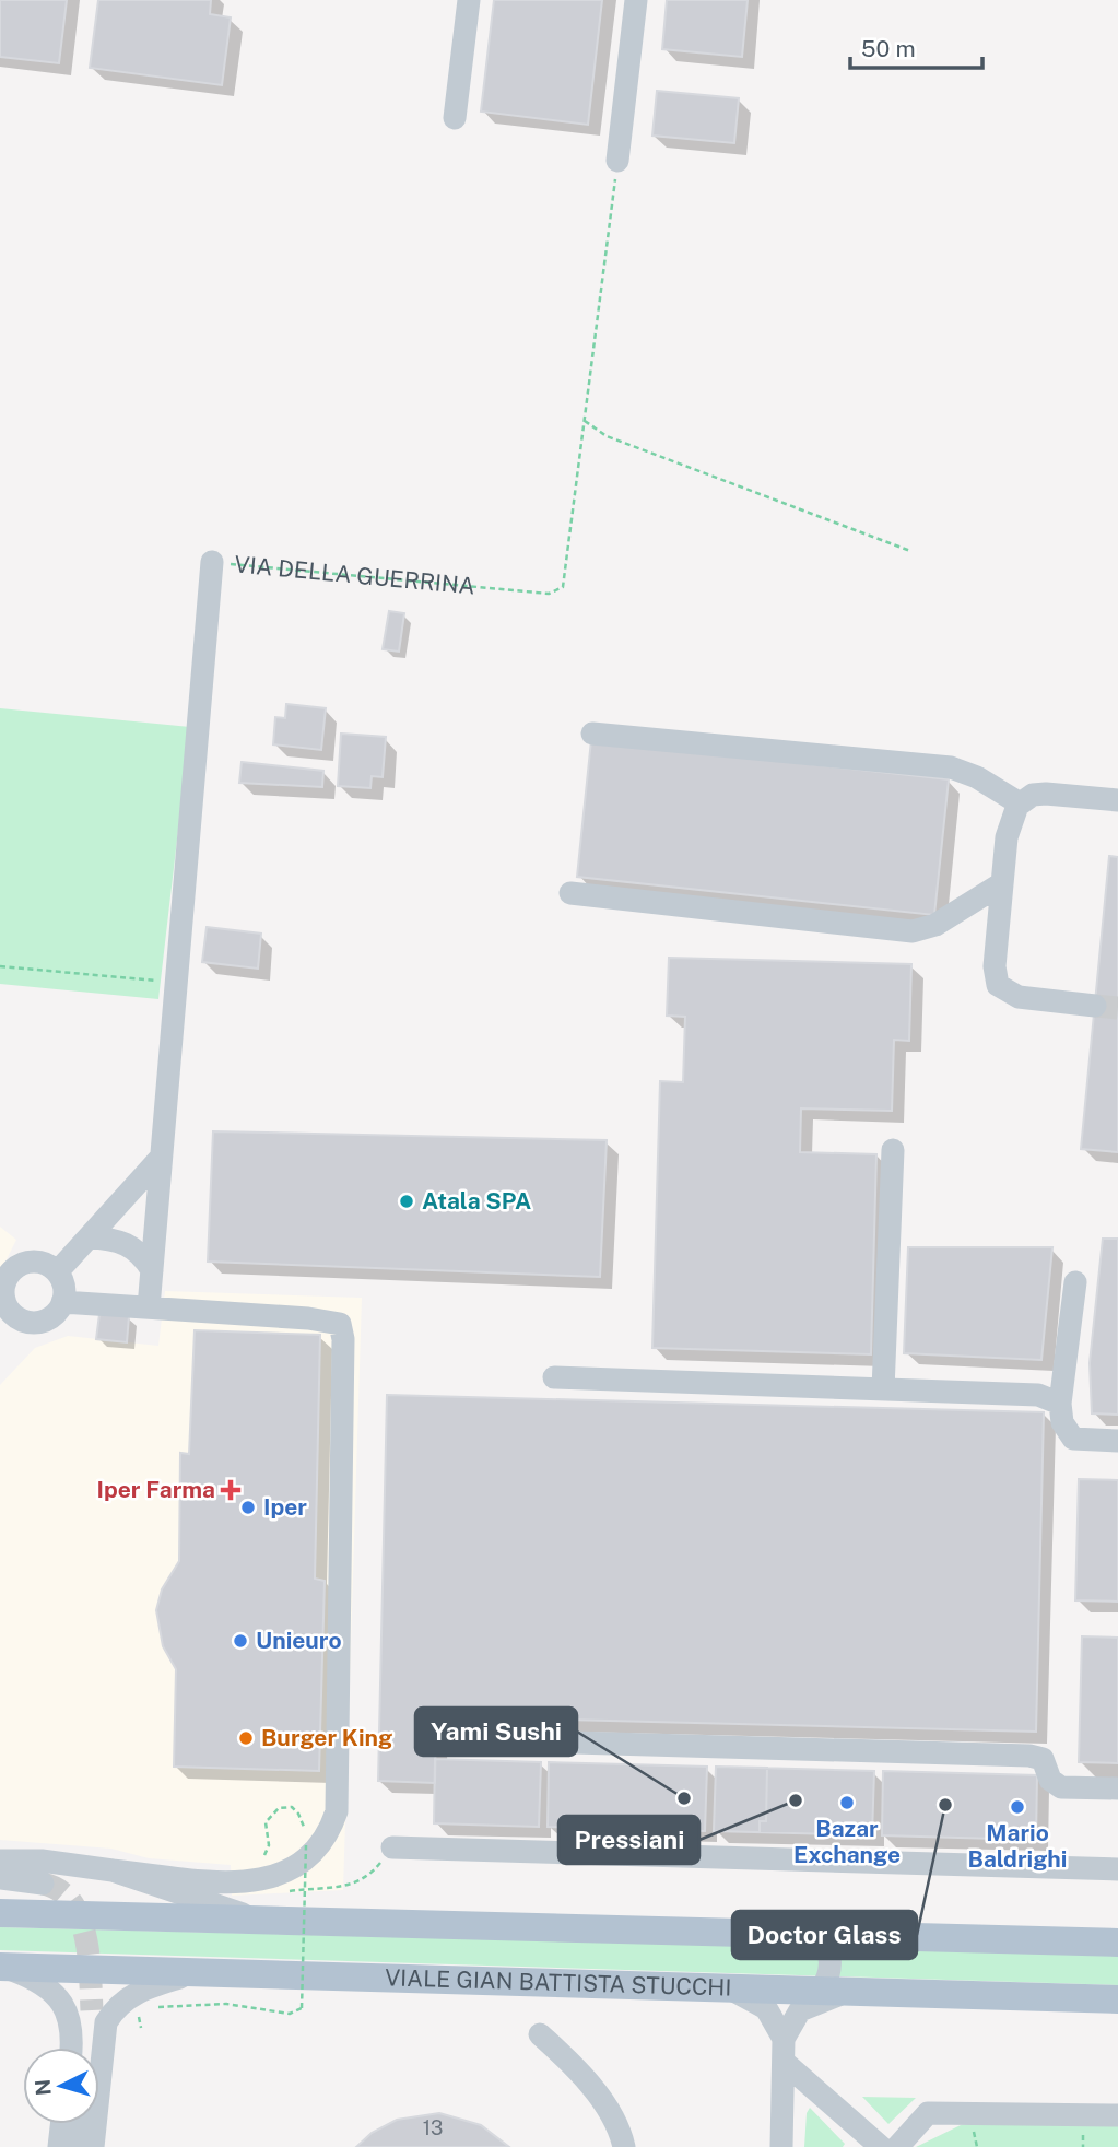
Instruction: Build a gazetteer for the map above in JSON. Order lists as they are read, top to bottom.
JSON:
{
  "streets": {
    "main road": ["VIALE GIAN BATTISTA STUCCHI"],
    "street": ["VIA DELLA GUERRINA"]
  },
  "places": {
    "other": [
      "Atala SPA",
      "Iper",
      "Unieuro",
      "Burger King",
      "Yami Sushi",
      "Pressiani",
      "Bazar Exchange",
      "Doctor Glass",
      "Mario Baldrighi"
    ],
    "health": ["Iper Farma"]
  },
  "house_numbers": ["13"],
  "scale_bar": "50 m",
  "north": "left"
}
